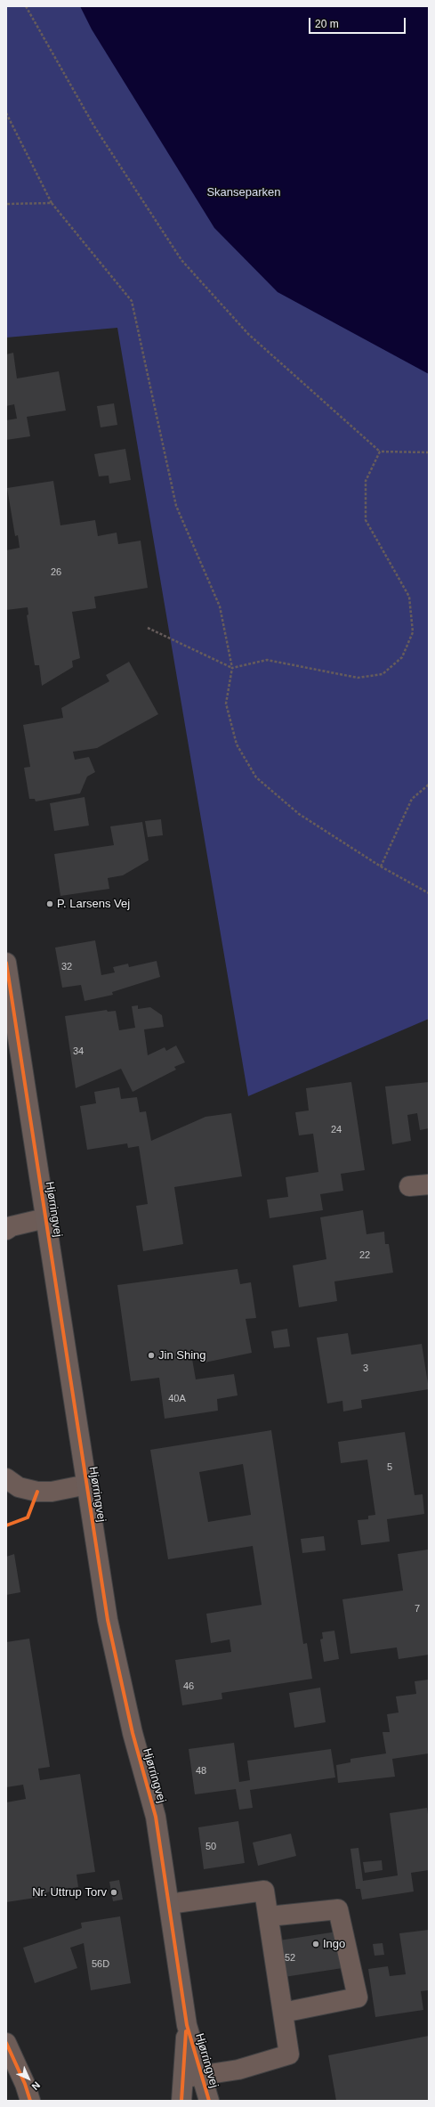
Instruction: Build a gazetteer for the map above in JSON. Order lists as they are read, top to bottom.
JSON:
{
  "streets": {
    "main road": ["Hjørringvej"]
  },
  "parks": ["Skanseparken"],
  "places": [
    "P. Larsens Vej",
    "Jin Shing",
    "Nr. Uttrup Torv",
    "Ingo"
  ],
  "house_numbers": [
    "26",
    "32",
    "34",
    "24",
    "22",
    "3",
    "40A",
    "5",
    "7",
    "46",
    "48",
    "50",
    "52",
    "56D"
  ],
  "scale_bar": "20 m",
  "north": "bottom right"
}
